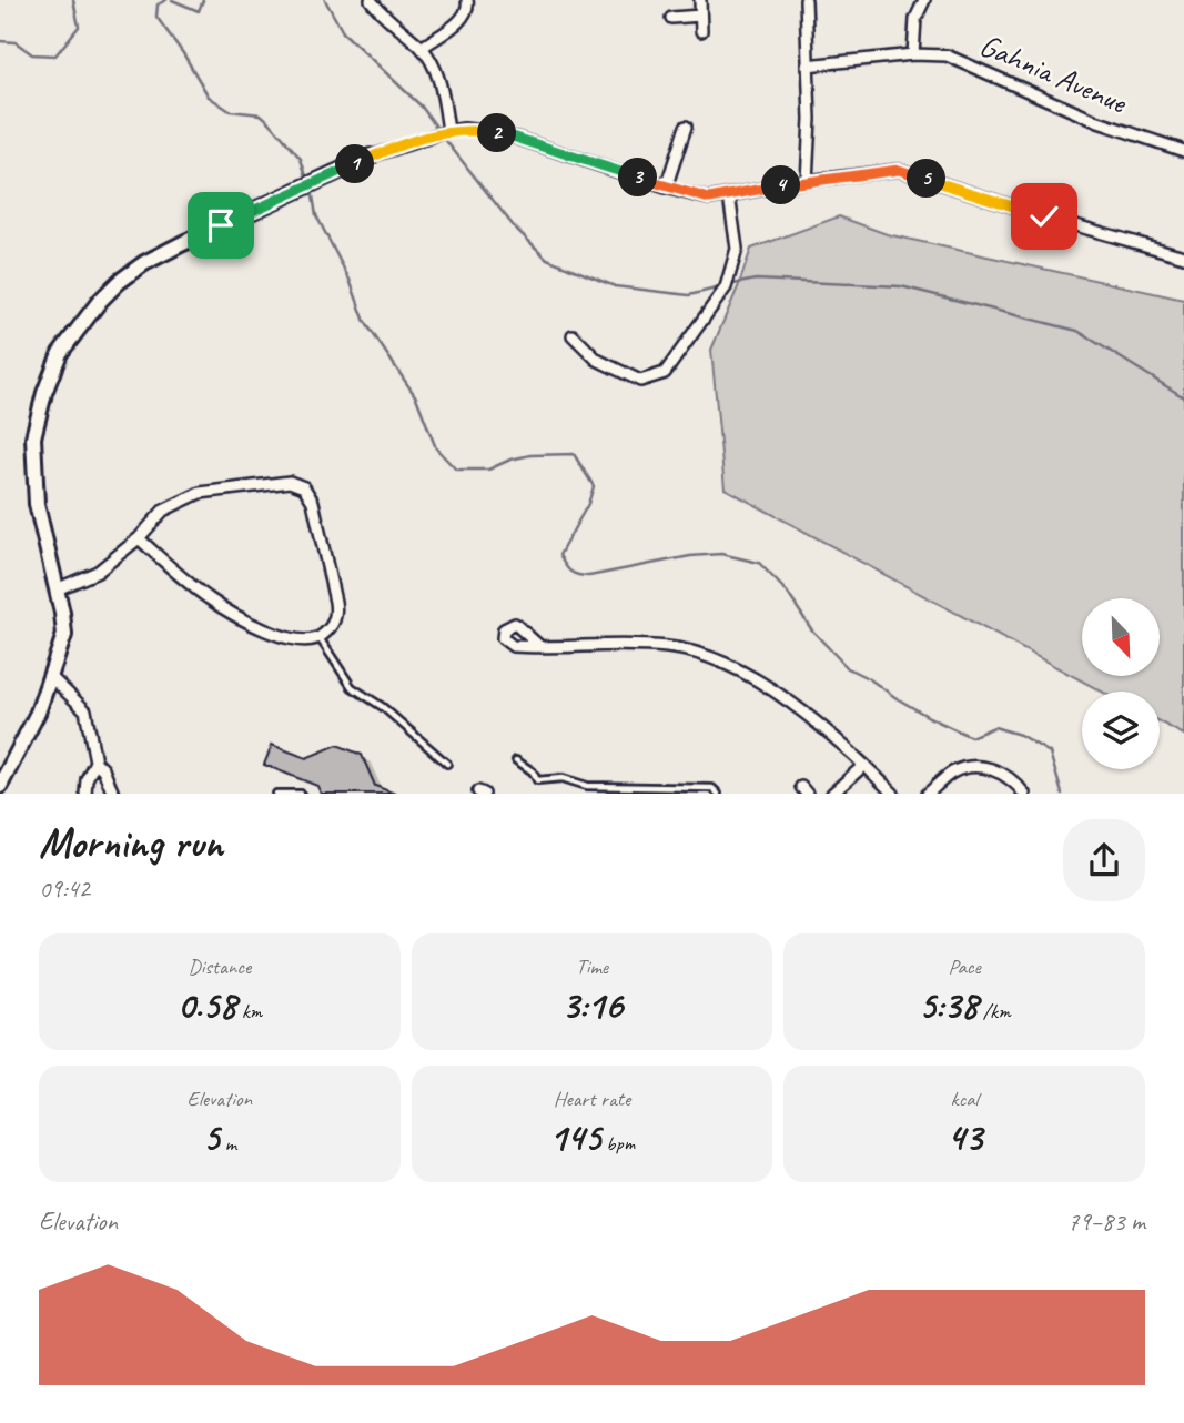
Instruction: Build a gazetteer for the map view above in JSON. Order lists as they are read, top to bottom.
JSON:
{
  "streets": {
    "street": ["Gahnia Avenue"]
  },
  "north": "bottom right",
  "page": {
    "pins": [
      "2",
      "1",
      "3",
      "5",
      "4"
    ],
    "heading": ["Morning run", "09:42"],
    "stats": [
      ["Distance", "0.58 km"],
      ["Time", "3:16"],
      ["Pace", "5:38 /km"],
      ["Elevation", "5 m"],
      ["Heart rate", "145 bpm"],
      ["kcal", "43"]
    ],
    "chart": ["Elevation", "79–83 m"]
  }
}
